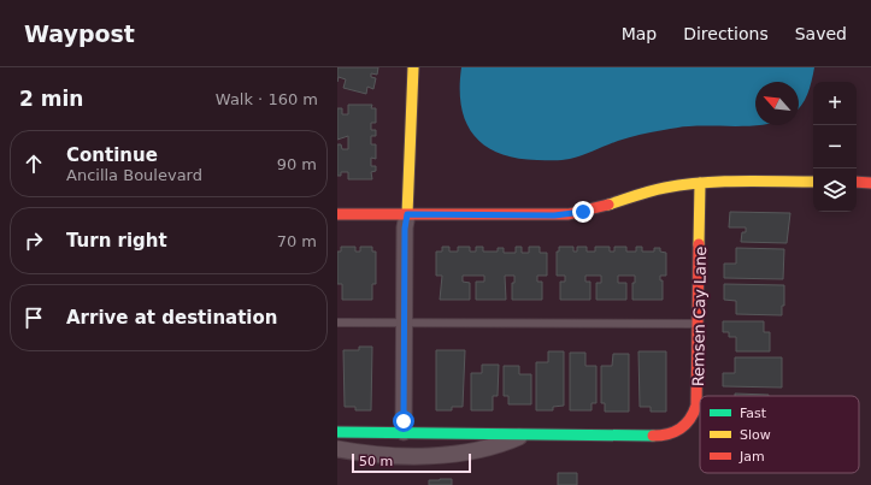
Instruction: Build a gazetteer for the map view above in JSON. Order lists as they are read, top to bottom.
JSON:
{
  "streets": {
    "street": ["Remsen Cay Lane"]
  },
  "legend": ["Fast", "Slow", "Jam"],
  "scale_bar": "50 m",
  "north": "top left",
  "page": {
    "header": "Waypost",
    "nav": ["Map", "Directions", "Saved"],
    "heading": ["2 min", "Walk · 160 m"],
    "map_buttons": ["+", "−"],
    "list": [
      ["Continue", "Ancilla Boulevard", "90 m"],
      ["Turn right", "70 m"],
      "Arrive at destination"
    ],
    "scale": "50 m"
  }
}
